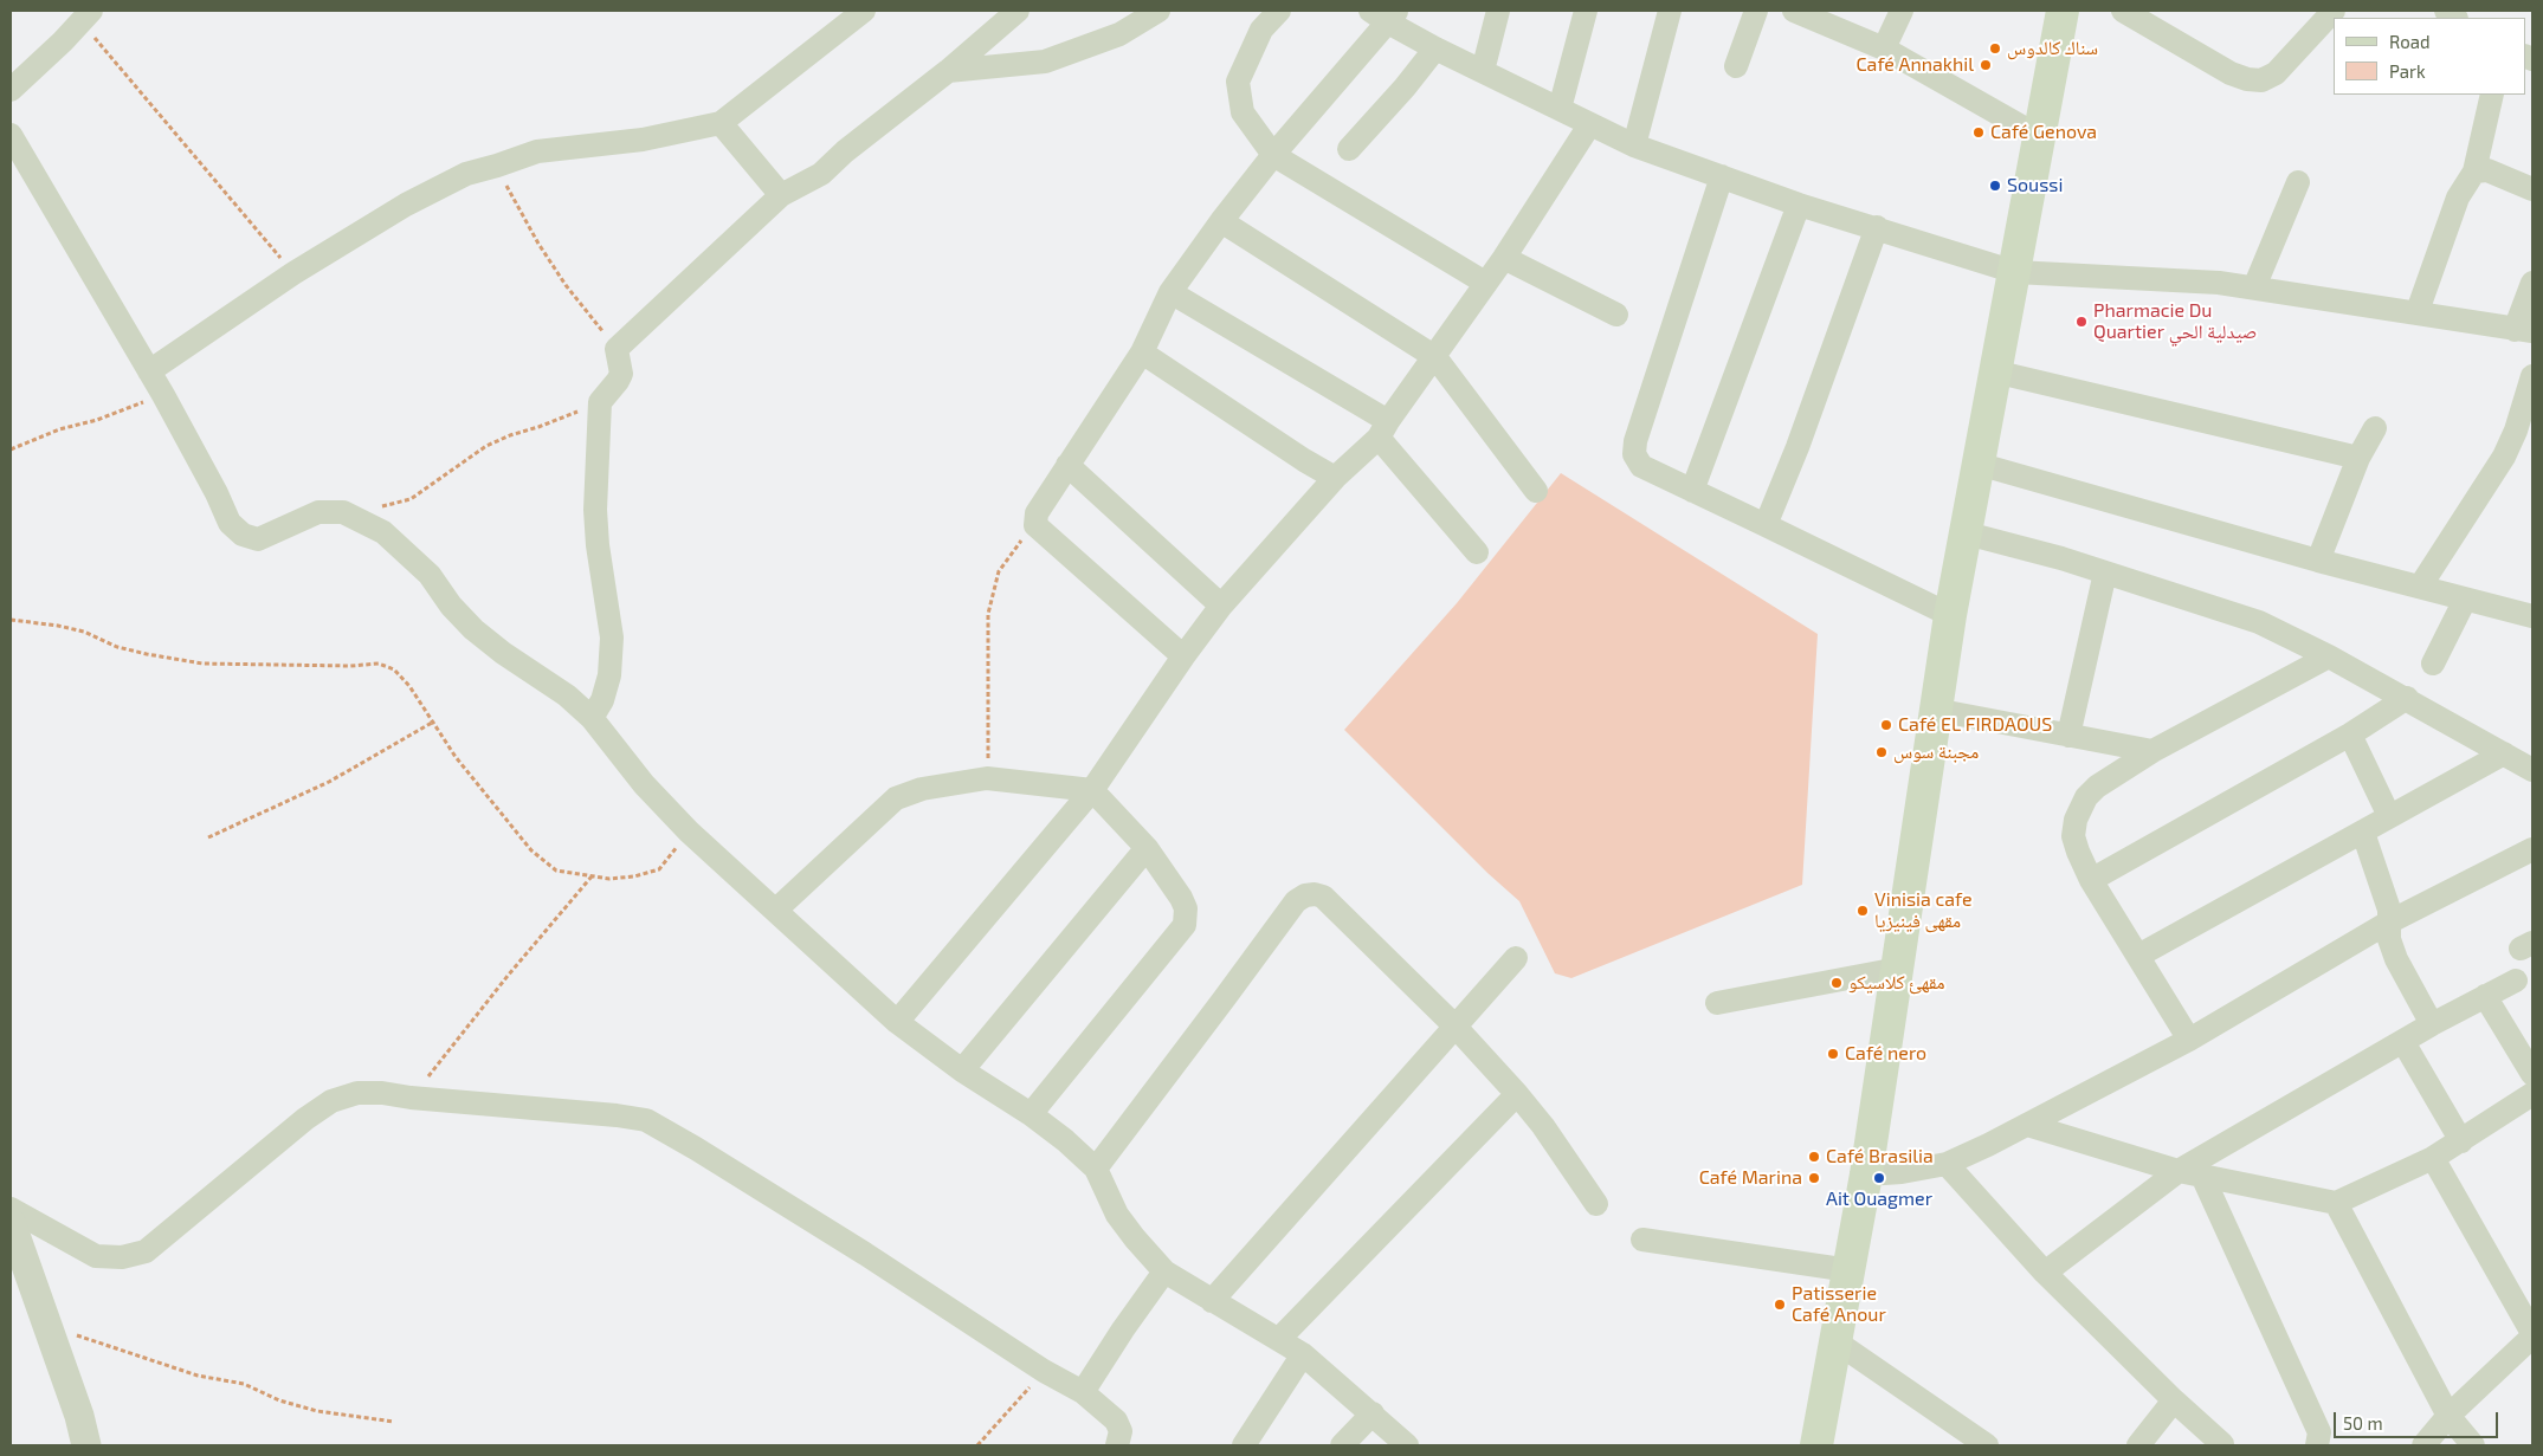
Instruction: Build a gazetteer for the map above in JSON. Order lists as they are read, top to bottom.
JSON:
{
  "places": [
    "سناك كالدوس",
    "Café Annakhil",
    "Café Genova",
    "Soussi",
    "Pharmacie Du Quartier صيدلية الحي",
    "Café EL FIRDAOUS",
    "مجبنة سوس",
    "Vinisia cafe مقهى فينيزيا",
    "مقهئ كلاسيكو",
    "Café nero",
    "Café Brasilia",
    "Café Marina",
    "Ait Ouagmer",
    "Patisserie Café Anour"
  ],
  "legend": ["Road", "Park"],
  "scale_bar": "50 m"
}
